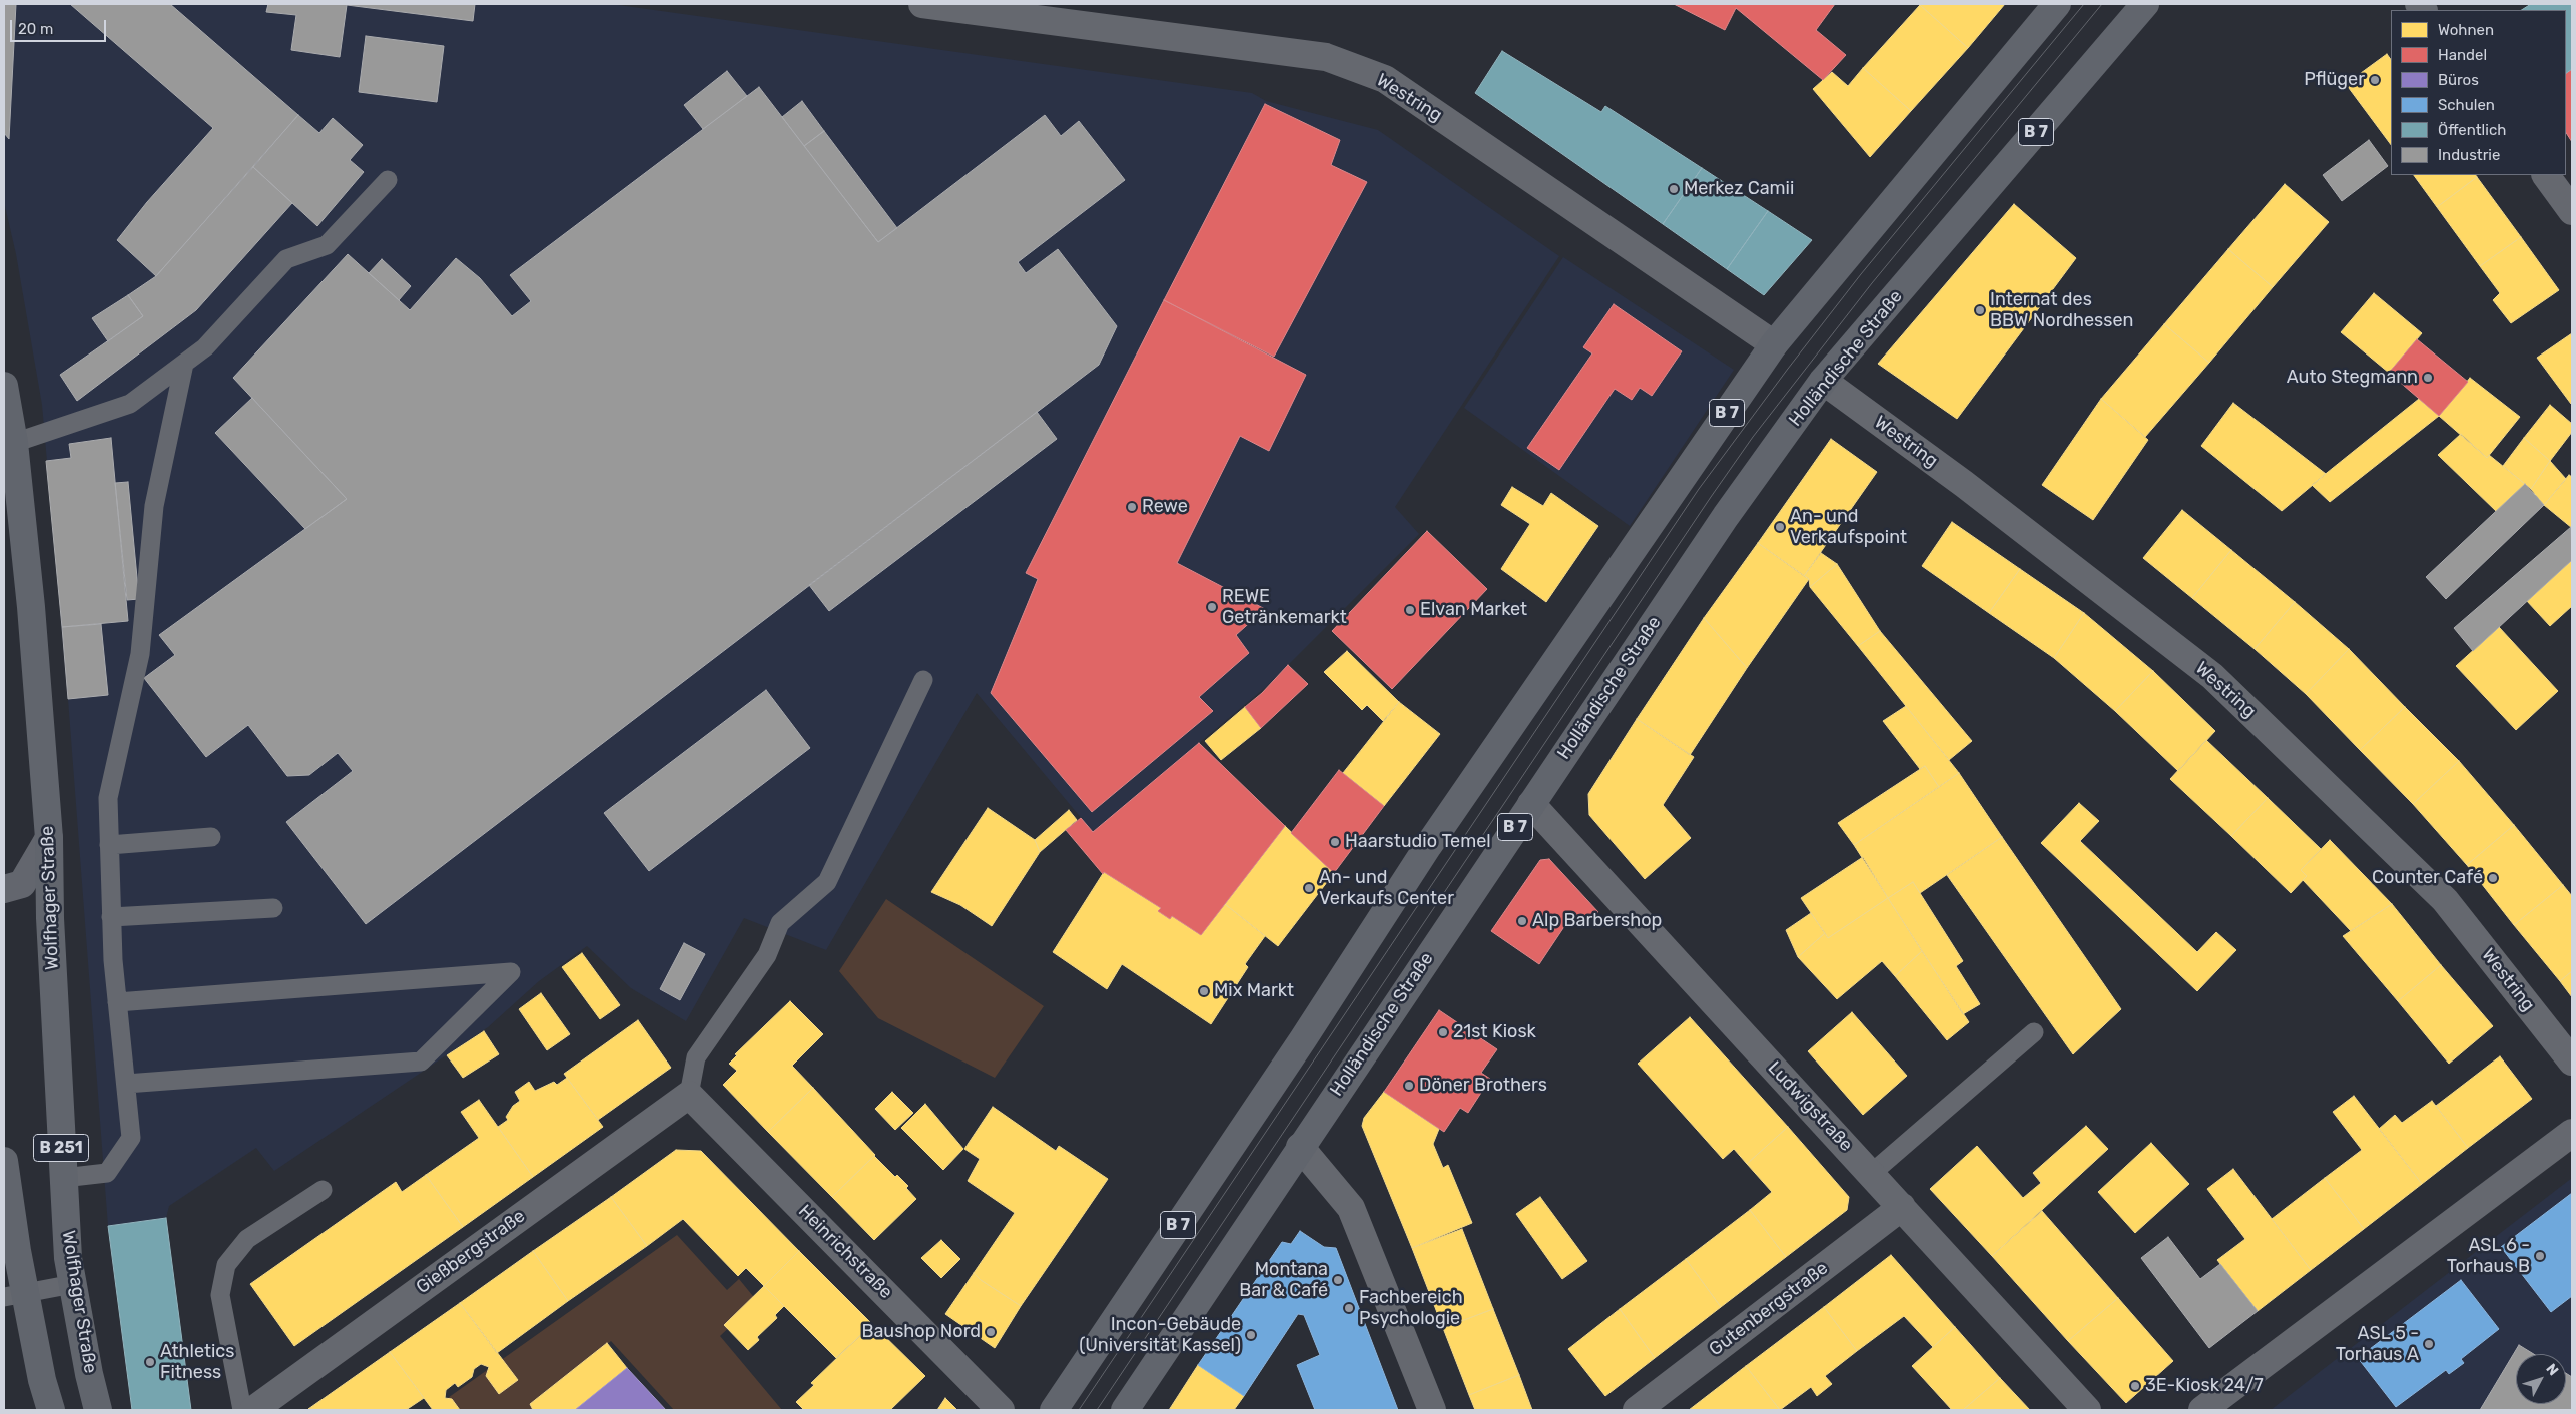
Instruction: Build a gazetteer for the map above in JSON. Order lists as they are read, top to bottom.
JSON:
{
  "streets": {
    "main road": [
      "B 7",
      "Holländische Straße",
      "Wolfhager Straße",
      "B 251"
    ],
    "street": [
      "Westring",
      "Ludwigstraße",
      "Gießbergstraße",
      "Heinrichstraße",
      "Gutenbergstraße"
    ]
  },
  "crossings": [
    ["Westring", "B 7"],
    ["Westring", "Holländische Straße"],
    ["Holländische Straße", "Ludwigstraße"],
    ["Ludwigstraße", "Gutenbergstraße"],
    ["Gießbergstraße", "Heinrichstraße"]
  ],
  "places": [
    "Pflüger",
    "Merkez Camii",
    "Internat des BBW Nordhessen",
    "Auto Stegmann",
    "Rewe",
    "An- und Verkaufspoint",
    "REWE Getränkemarkt",
    "Elvan Market",
    "Haarstudio Temel",
    "Counter Café",
    "An- und Verkaufs Center",
    "Alp Barbershop",
    "Mix Markt",
    "21st Kiosk",
    "Döner Brothers",
    "ASL 6 - Torhaus B",
    "Montana Bar & Café",
    "Fachbereich Psychologie",
    "Baushop Nord",
    "Incon-Gebäude (Universität Kassel)",
    "ASL 5 - Torhaus A",
    "Athletics Fitness",
    "3E-Kiosk 24/7"
  ],
  "legend": [
    "Wohnen",
    "Handel",
    "Büros",
    "Schulen",
    "Öffentlich",
    "Industrie"
  ],
  "scale_bar": "20 m",
  "north": "top right"
}
